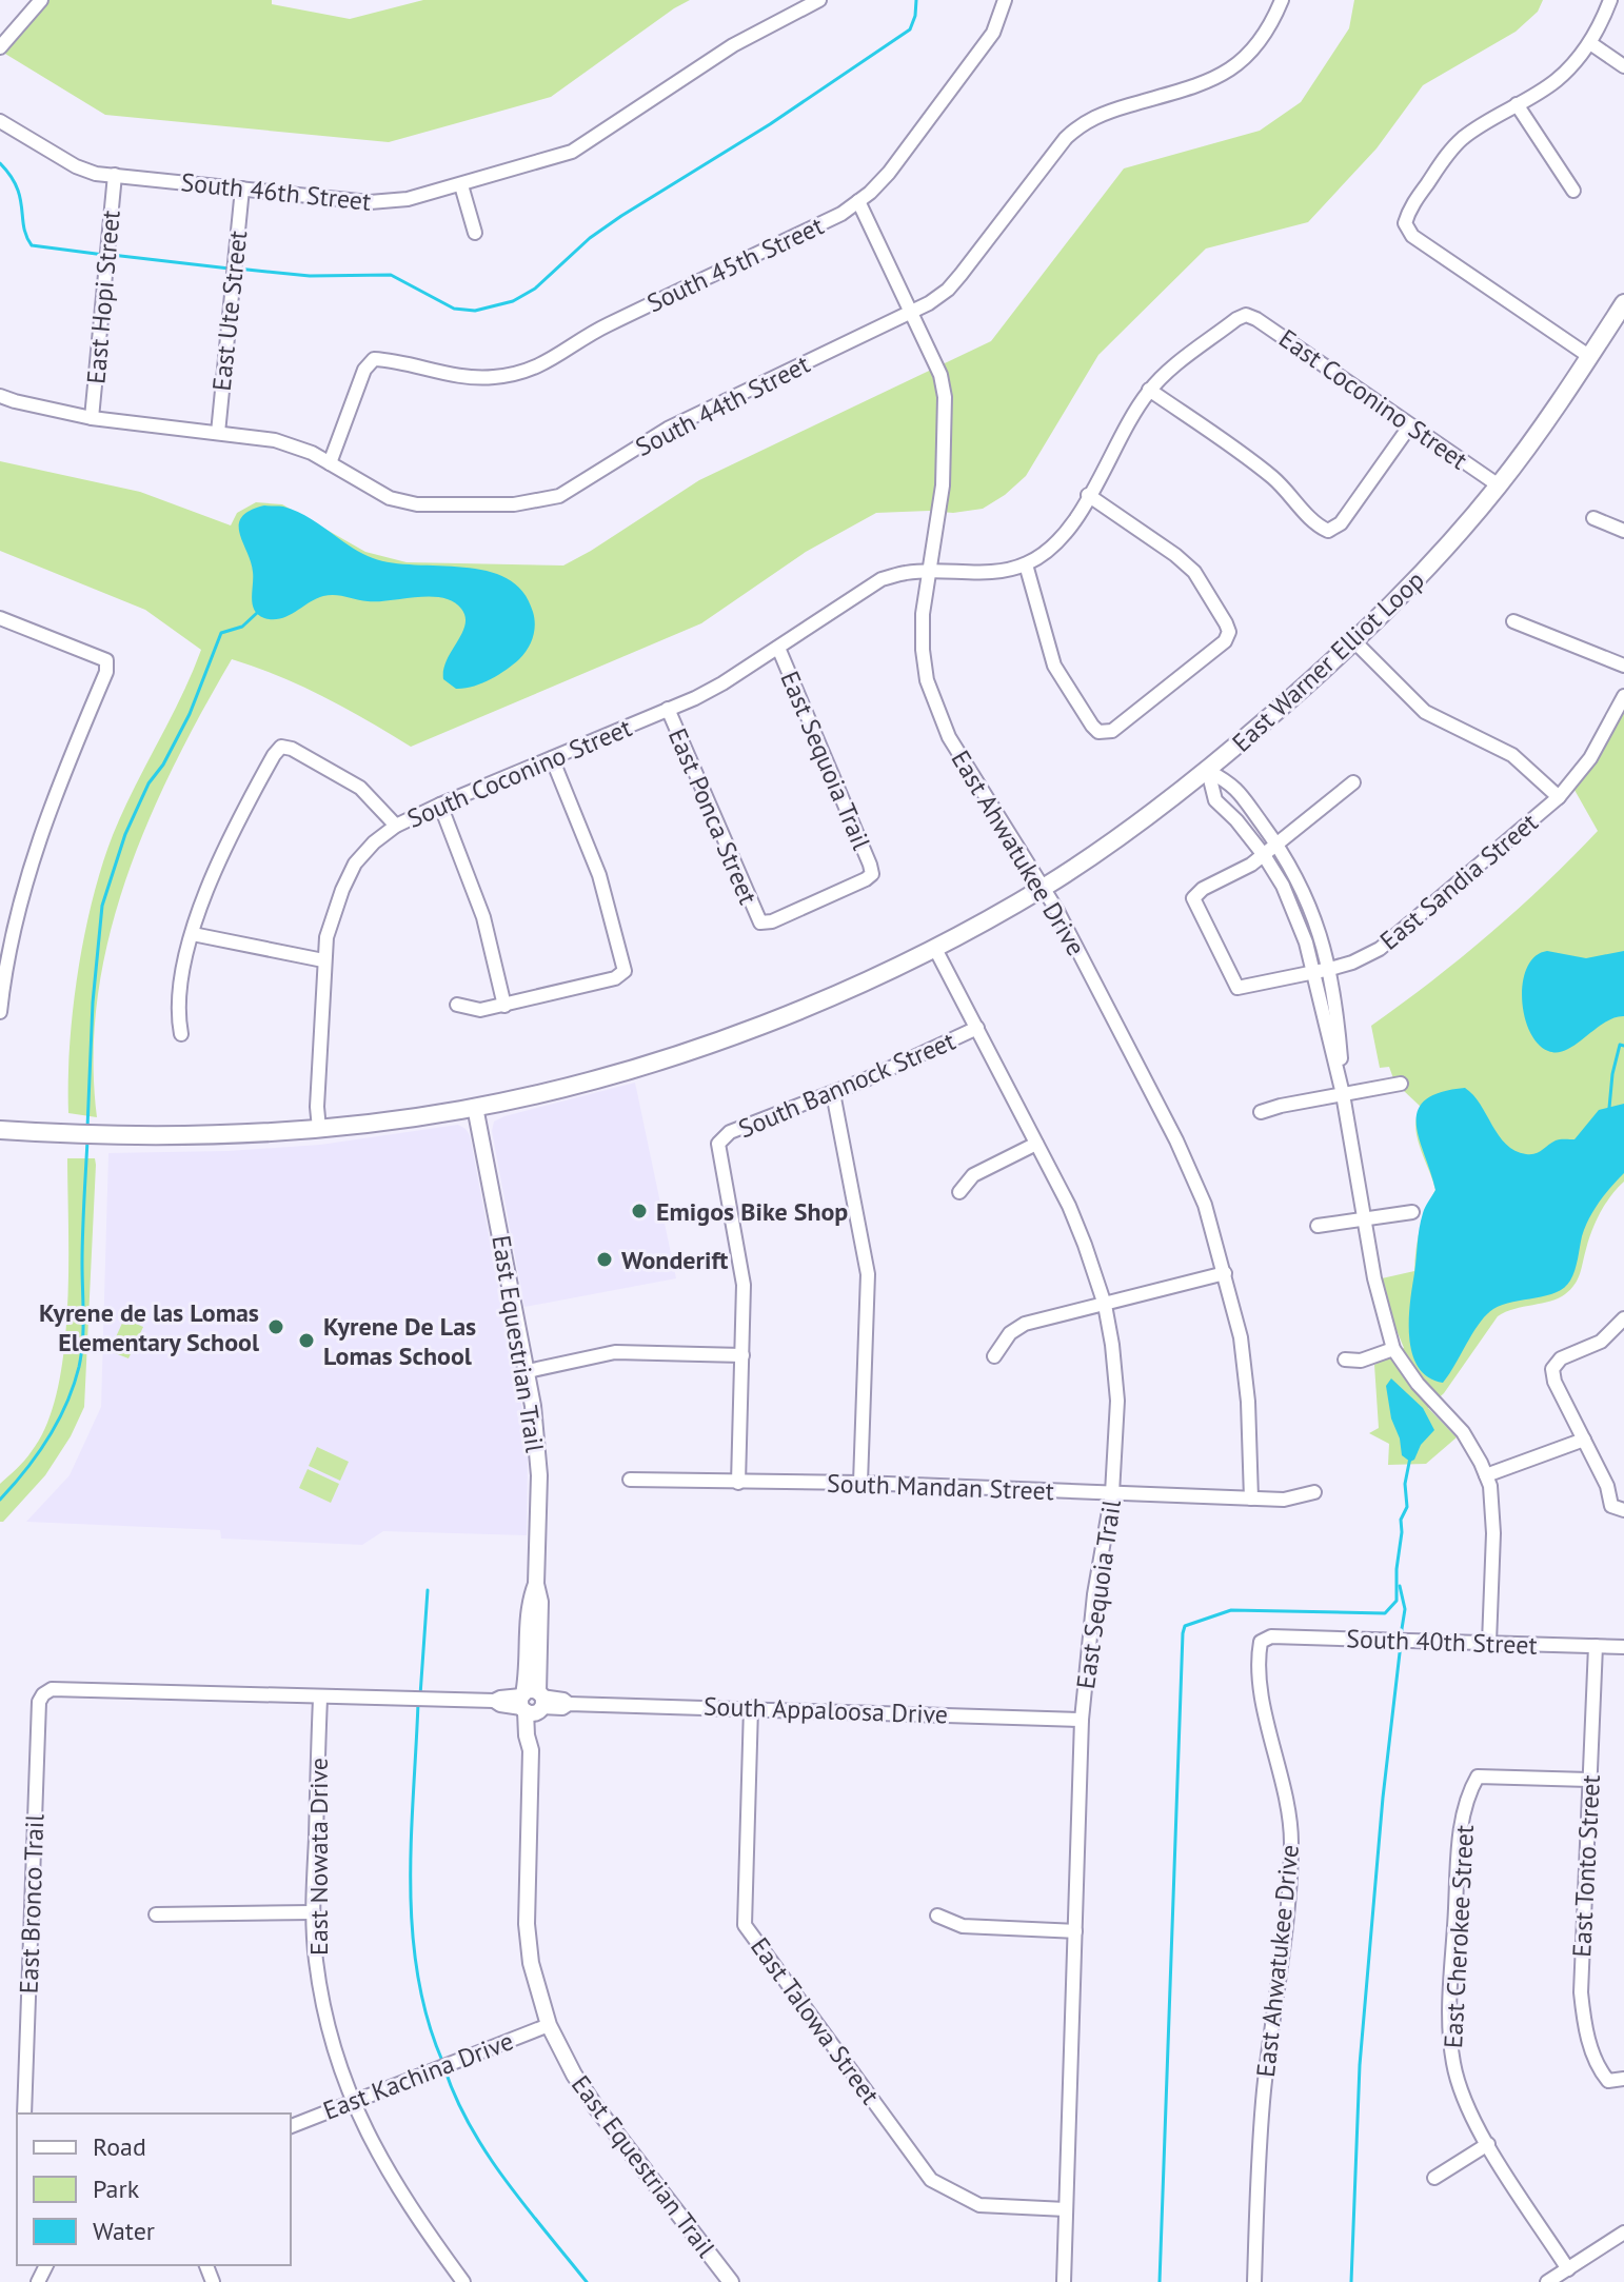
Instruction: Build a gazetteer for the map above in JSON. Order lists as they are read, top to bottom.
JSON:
{
  "streets": {
    "main road": ["East Warner Elliot Loop"],
    "street": [
      "South 46th Street",
      "South 45th Street",
      "East Hopi Street",
      "East Ute Street",
      "East Coconino Street",
      "South 44th Street",
      "East Sequoia Trail",
      "South Coconino Street",
      "East Ponca Street",
      "East Ahwatukee Drive",
      "East Sandia Street",
      "South Bannock Street",
      "East Equestrian Trail",
      "South Mandan Street",
      "South 40th Street",
      "South Appaloosa Drive",
      "East Nowata Drive",
      "East Tonto Street",
      "East Bronco Trail",
      "East Cherokee Street",
      "East Talowa Street",
      "East Kachina Drive"
    ]
  },
  "crossings": [
    ["South 46th Street", "East Hopi Street"],
    ["South 46th Street", "East Ute Street"],
    ["South 45th Street", "South 44th Street"],
    ["South 45th Street", "East Ahwatukee Drive"],
    ["East Hopi Street", "South 44th Street"],
    ["East Ute Street", "South 44th Street"],
    ["East Coconino Street", "East Warner Elliot Loop"],
    ["South 44th Street", "East Ahwatukee Drive"],
    ["East Warner Elliot Loop", "East Sequoia Trail"],
    ["East Warner Elliot Loop", "South Coconino Street"],
    ["East Warner Elliot Loop", "East Ahwatukee Drive"],
    ["East Warner Elliot Loop", "East Equestrian Trail"],
    ["East Sequoia Trail", "South Coconino Street"],
    ["East Sequoia Trail", "East Ponca Street"],
    ["East Sequoia Trail", "South Bannock Street"],
    ["East Sequoia Trail", "South Mandan Street"],
    ["East Sequoia Trail", "South Appaloosa Drive"],
    ["East Sequoia Trail", "East Talowa Street"],
    ["South Coconino Street", "East Ponca Street"],
    ["South Coconino Street", "East Ahwatukee Drive"],
    ["East Ahwatukee Drive", "South Mandan Street"],
    ["East Ahwatukee Drive", "South 40th Street"],
    ["East Equestrian Trail", "South Appaloosa Drive"],
    ["East Equestrian Trail", "East Kachina Drive"],
    ["South 40th Street", "East Tonto Street"],
    ["South Appaloosa Drive", "East Nowata Drive"],
    ["South Appaloosa Drive", "East Bronco Trail"],
    ["South Appaloosa Drive", "East Talowa Street"],
    ["East Nowata Drive", "East Kachina Drive"],
    ["East Tonto Street", "East Cherokee Street"]
  ],
  "places": [
    "Emigos Bike Shop",
    "Wonderift",
    "Kyrene de las Lomas Elementary School",
    "Kyrene De Las Lomas School"
  ],
  "legend": ["Road", "Park", "Water"]
}
